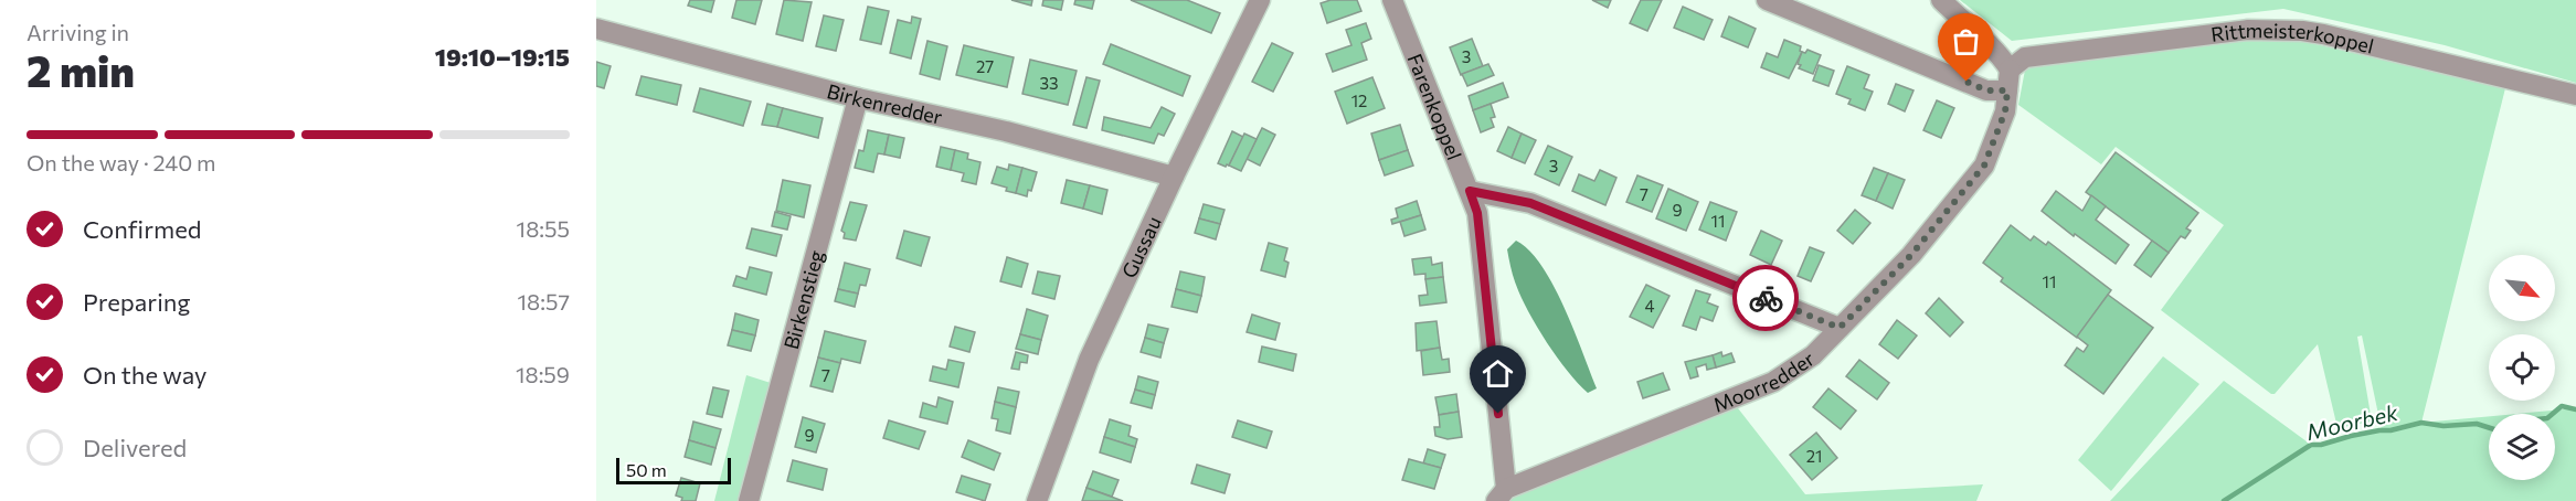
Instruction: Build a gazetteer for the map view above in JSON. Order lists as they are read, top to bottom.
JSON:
{
  "streets": {
    "street": [
      "Rittmeisterkoppel",
      "Birkenredder",
      "Farenkoppel",
      "Gussau",
      "Birkenstieg",
      "Moorredder"
    ]
  },
  "crossings": [
    ["Rittmeisterkoppel", "Moorredder"],
    ["Birkenredder", "Gussau"],
    ["Birkenredder", "Birkenstieg"],
    ["Farenkoppel", "Moorredder"]
  ],
  "water": ["Moorbek"],
  "house_numbers": [
    "3",
    "27",
    "33",
    "12",
    "3",
    "7",
    "9",
    "11",
    "11",
    "4",
    "7",
    "9",
    "21"
  ],
  "scale_bar": "50 m",
  "north": "bottom right",
  "page": {
    "heading": ["2 min", "Arriving in", "19:10–19:15"],
    "bar": "On the way · 240 m",
    "list": [
      ["Confirmed", "18:55"],
      ["Preparing", "18:57"],
      ["On the way", "18:59"],
      "Delivered"
    ],
    "scale": "50 m"
  }
}
